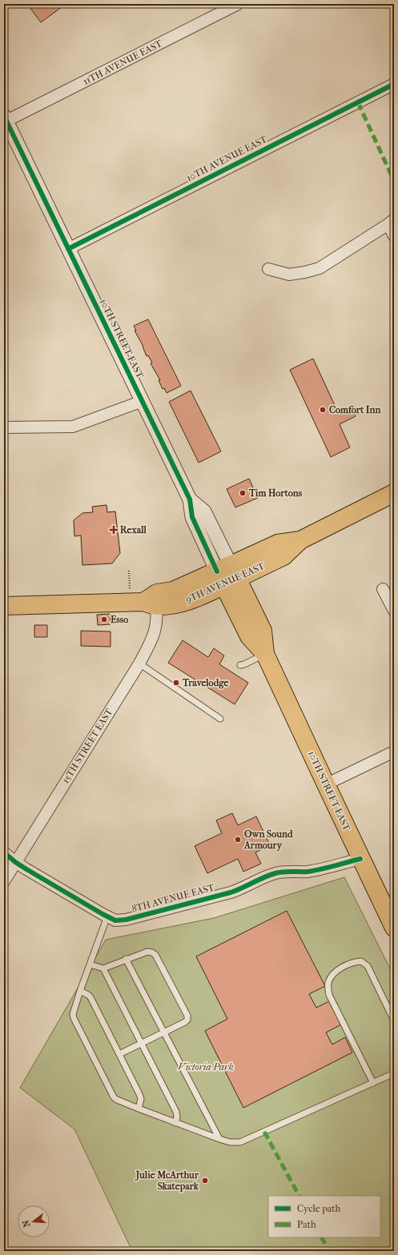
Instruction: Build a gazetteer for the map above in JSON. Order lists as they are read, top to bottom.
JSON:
{
  "streets": {
    "main road": ["10TH STREET EAST", "9TH AVENUE EAST"],
    "street": [
      "11TH AVENUE EAST",
      "10TH AVENUE EAST",
      "15TH STREET EAST",
      "8TH AVENUE EAST"
    ]
  },
  "crossings": [
    ["11TH AVENUE EAST", "10TH STREET EAST"],
    ["10TH AVENUE EAST", "10TH STREET EAST"],
    ["10TH STREET EAST", "9TH AVENUE EAST"],
    ["10TH STREET EAST", "8TH AVENUE EAST"],
    ["9TH AVENUE EAST", "15TH STREET EAST"],
    ["15TH STREET EAST", "8TH AVENUE EAST"]
  ],
  "parks": ["Victoria Park"],
  "places": {
    "other": [
      "Comfort Inn",
      "Tim Hortons",
      "Esso",
      "Travelodge",
      "Own Sound Armoury",
      "Julie McArthur Skatepark"
    ],
    "health": ["Rexall"]
  },
  "legend": ["Cycle path", "Path"],
  "north": "left"
}
